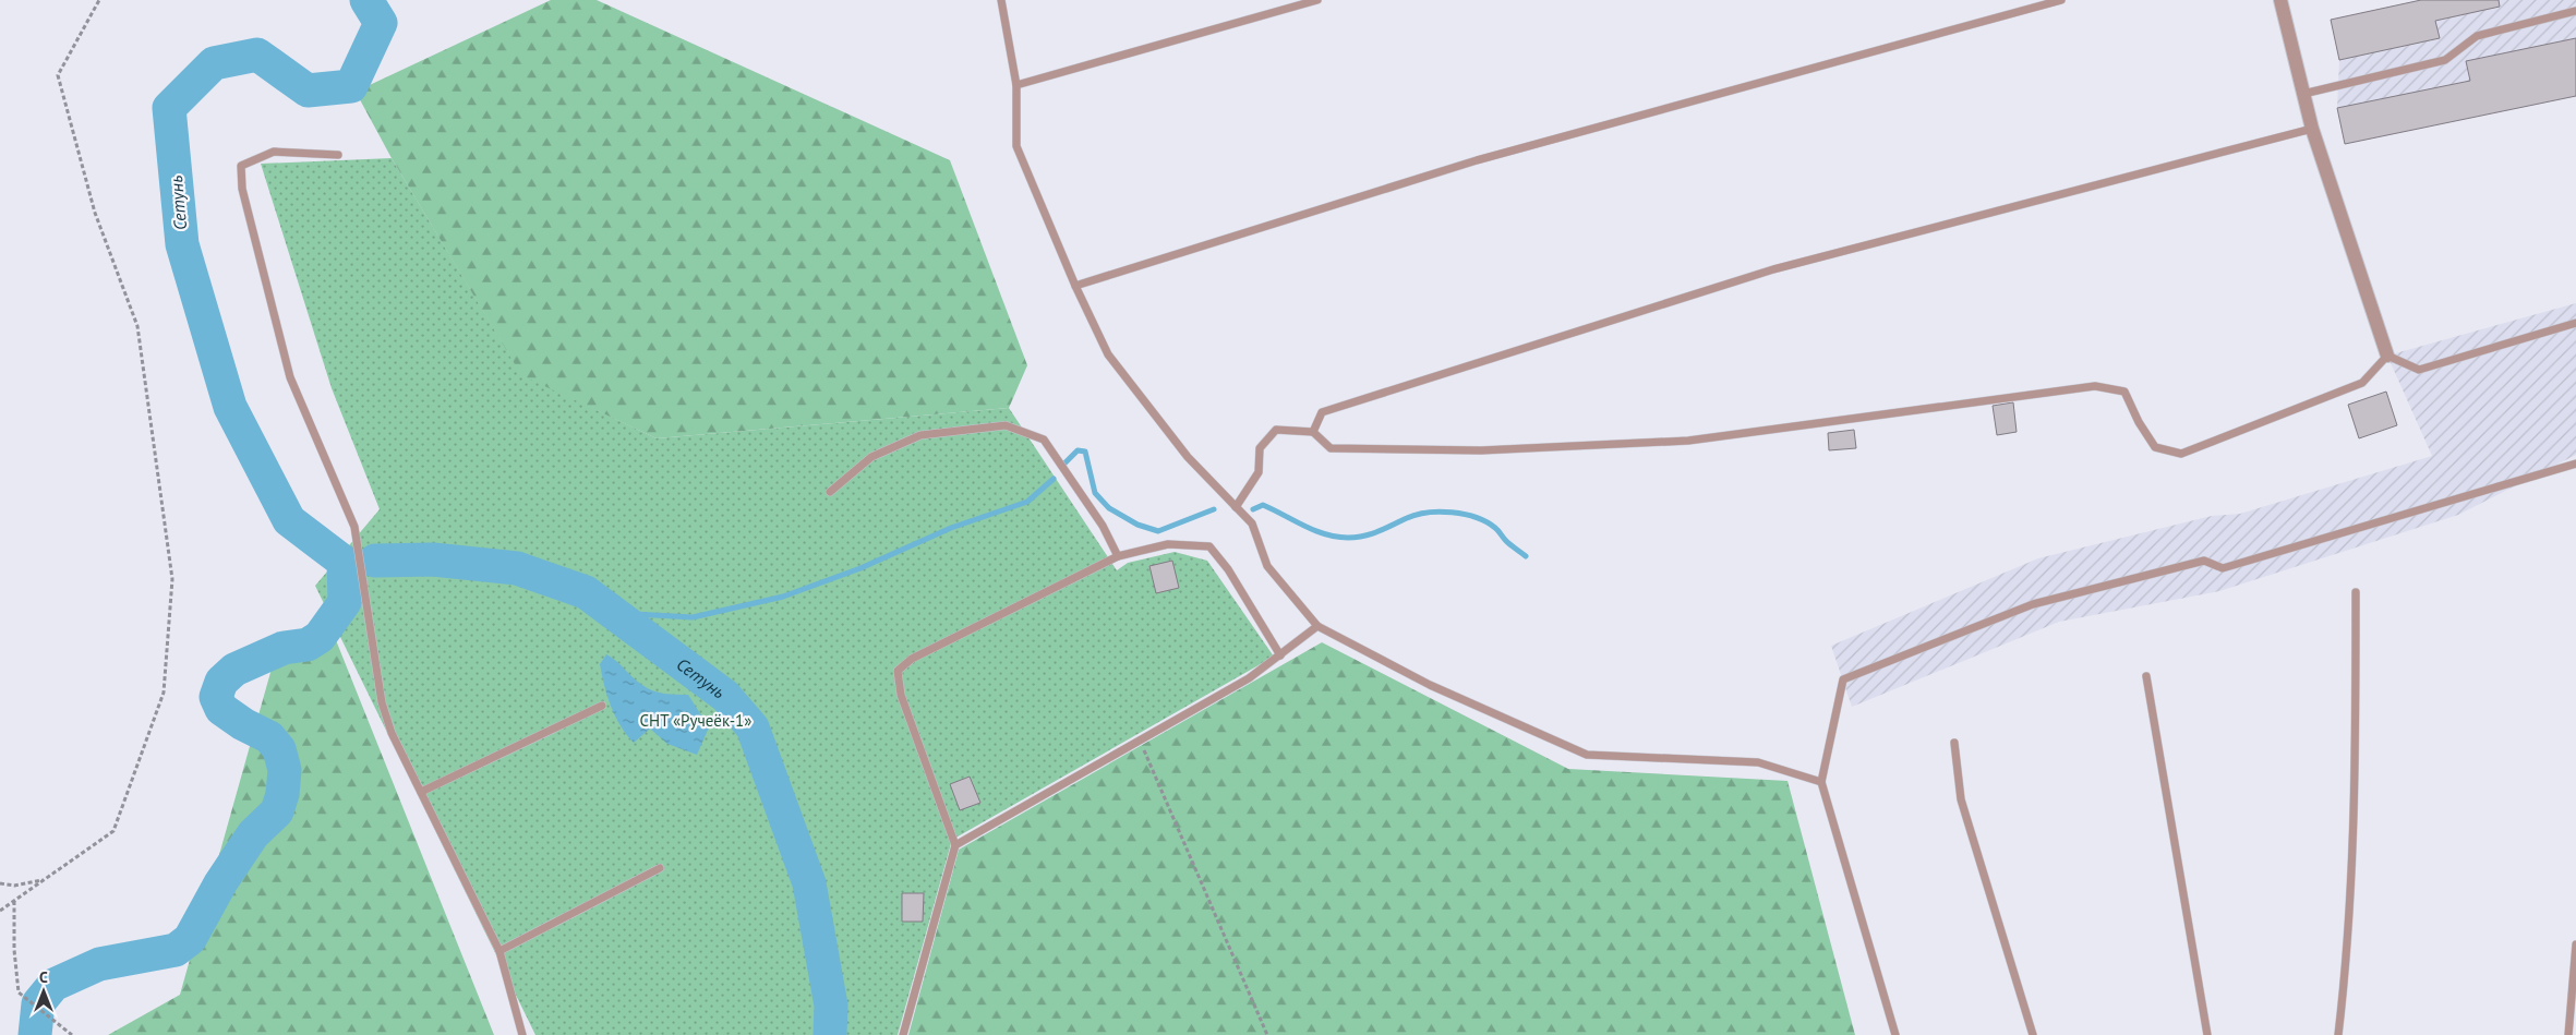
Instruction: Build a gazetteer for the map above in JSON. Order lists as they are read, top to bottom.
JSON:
{
  "water": ["Сетунь"],
  "parks": ["СНТ «Ручеёк-1»"],
  "north": "top"
}
